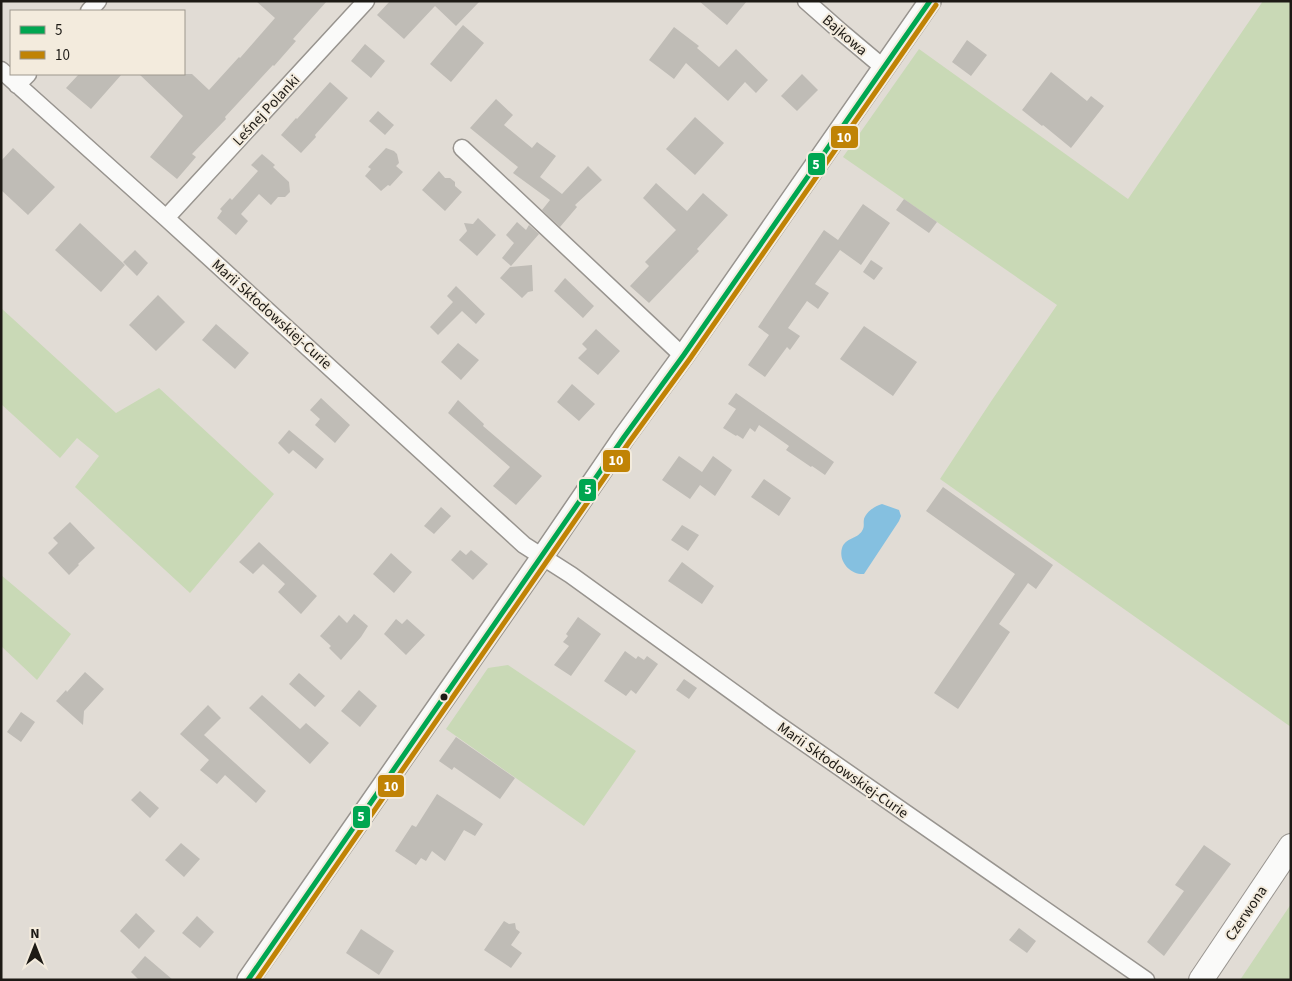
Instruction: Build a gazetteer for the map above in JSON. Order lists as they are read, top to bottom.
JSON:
{
  "streets": {
    "main road": ["Czerwona"],
    "street": ["Bajkowa", "Leśnej Polanki", "Marii Skłodowskiej-Curie"]
  },
  "crossings": [
    ["Leśnej Polanki", "Marii Skłodowskiej-Curie"]
  ],
  "lines": ["transit line 5", "transit line 10"],
  "legend": ["5", "10"],
  "north": "top"
}
